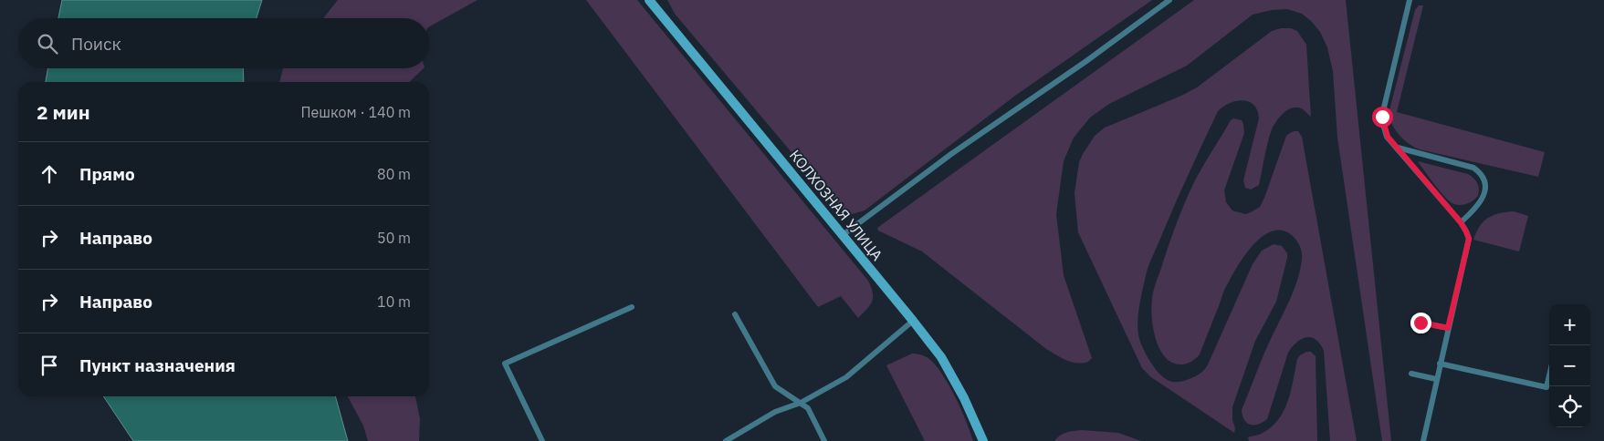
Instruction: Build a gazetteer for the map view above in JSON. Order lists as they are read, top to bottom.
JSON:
{
  "streets": {
    "main road": ["КОЛХОЗНАЯ УЛИЦА"]
  },
  "page": {
    "search": "Поиск",
    "heading": ["2 мин", "Пешком · 140 m"],
    "list": [
      ["Прямо", "80 m"],
      ["Направо", "50 m"],
      ["Направо", "10 m"],
      "Пункт назначения"
    ],
    "map_buttons": ["+", "−"]
  }
}
